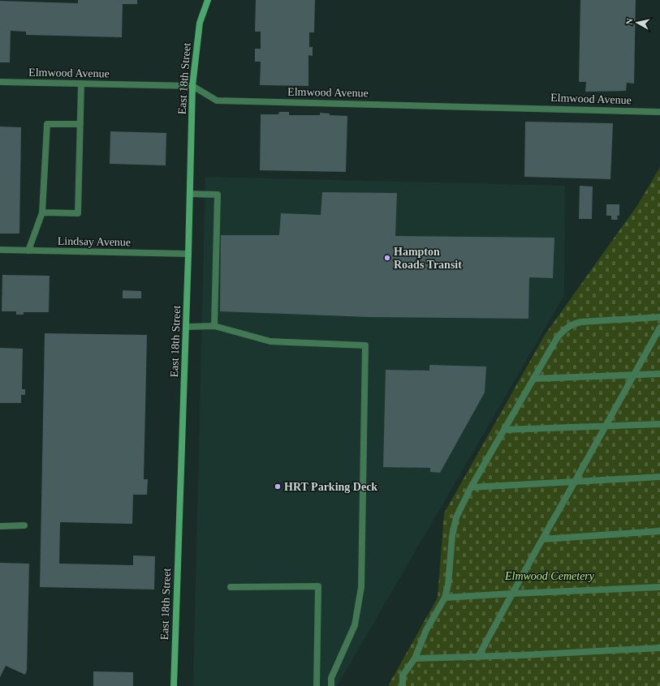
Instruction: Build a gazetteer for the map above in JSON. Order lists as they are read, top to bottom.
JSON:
{
  "streets": {
    "street": ["Elmwood Avenue", "East 18th Street", "Lindsay Avenue"]
  },
  "crossings": [
    ["Elmwood Avenue", "East 18th Street"],
    ["East 18th Street", "Lindsay Avenue"]
  ],
  "parks": ["Elmwood Cemetery"],
  "places": ["Hampton Roads Transit", "HRT Parking Deck"],
  "north": "left"
}
